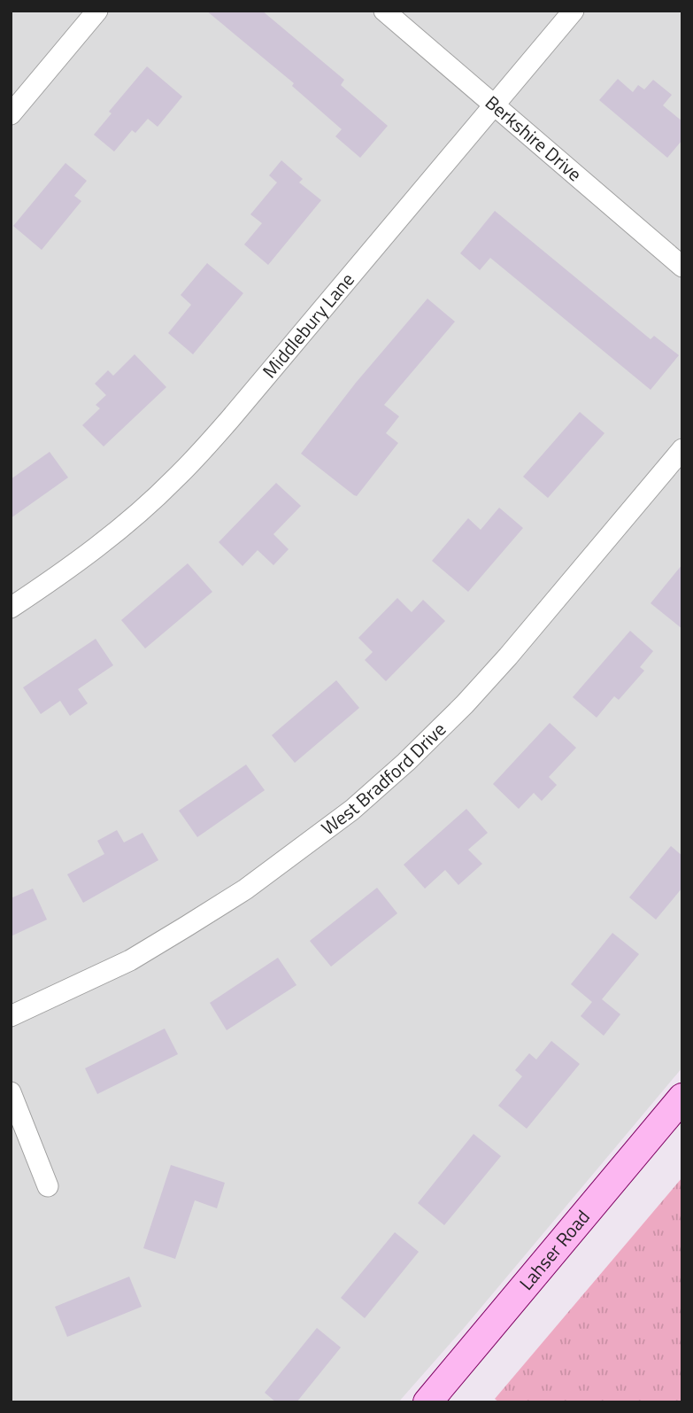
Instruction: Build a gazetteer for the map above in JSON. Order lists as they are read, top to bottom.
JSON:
{
  "streets": {
    "street": [
      "Berkshire Drive",
      "Middlebury Lane",
      "West Bradford Drive",
      "Lahser Road"
    ]
  },
  "crossings": [
    ["Berkshire Drive", "Middlebury Lane"]
  ]
}
